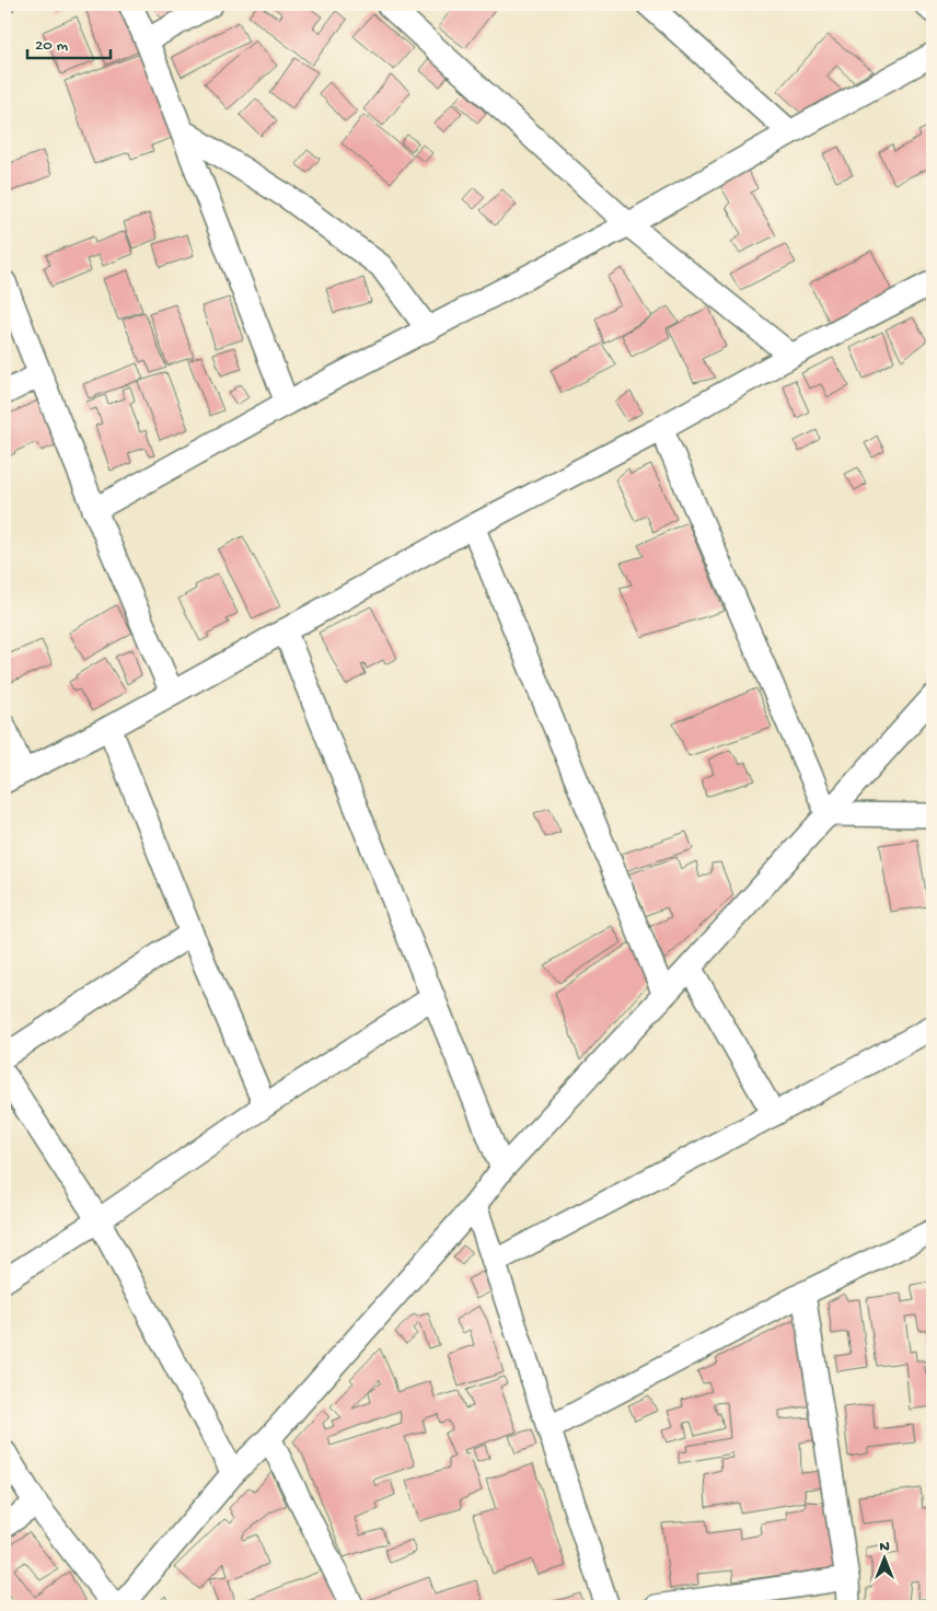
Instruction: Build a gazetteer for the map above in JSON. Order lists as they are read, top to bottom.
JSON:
{
  "scale_bar": "20 m",
  "north": "top"
}
